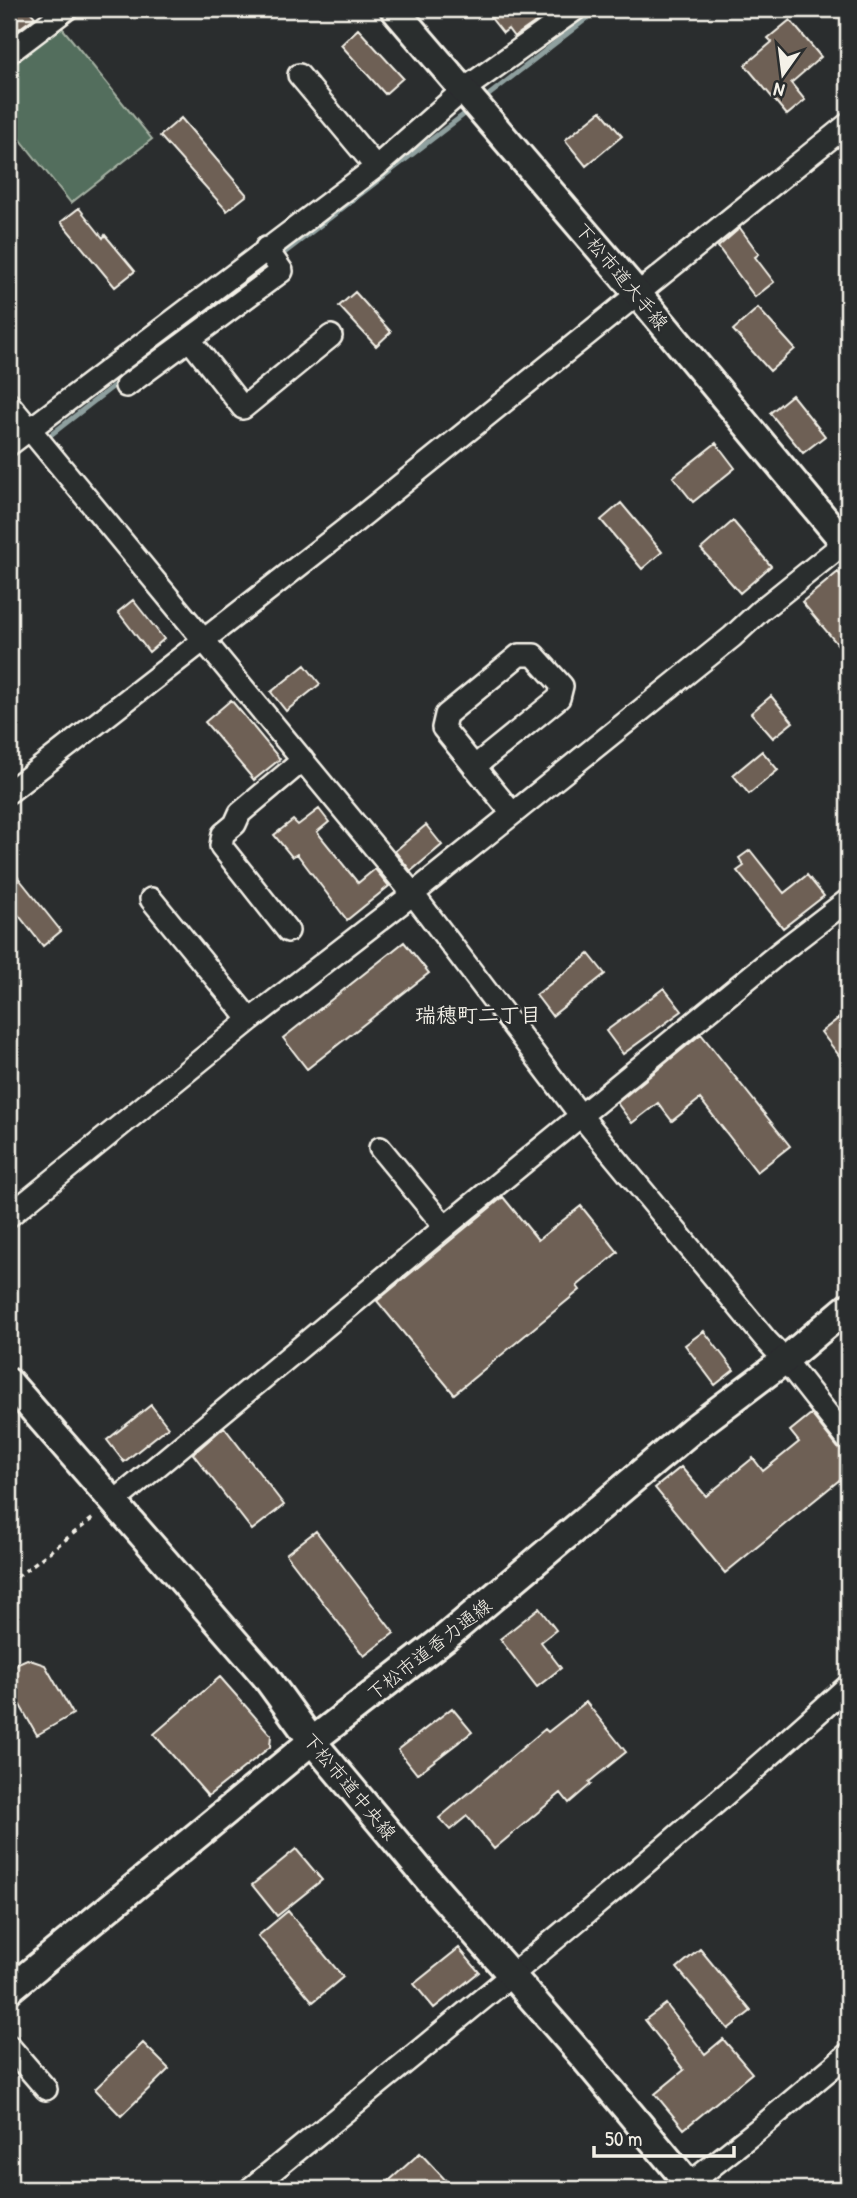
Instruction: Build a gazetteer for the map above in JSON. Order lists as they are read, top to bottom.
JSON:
{
  "streets": {
    "street": ["下松市道大手線", "下松市道香力通線", "下松市道中央線"]
  },
  "crossings": [
    ["下松市道香力通線", "下松市道中央線"]
  ],
  "districts": ["瑞穂町二丁目"],
  "scale_bar": "50 m",
  "north": "bottom"
}
